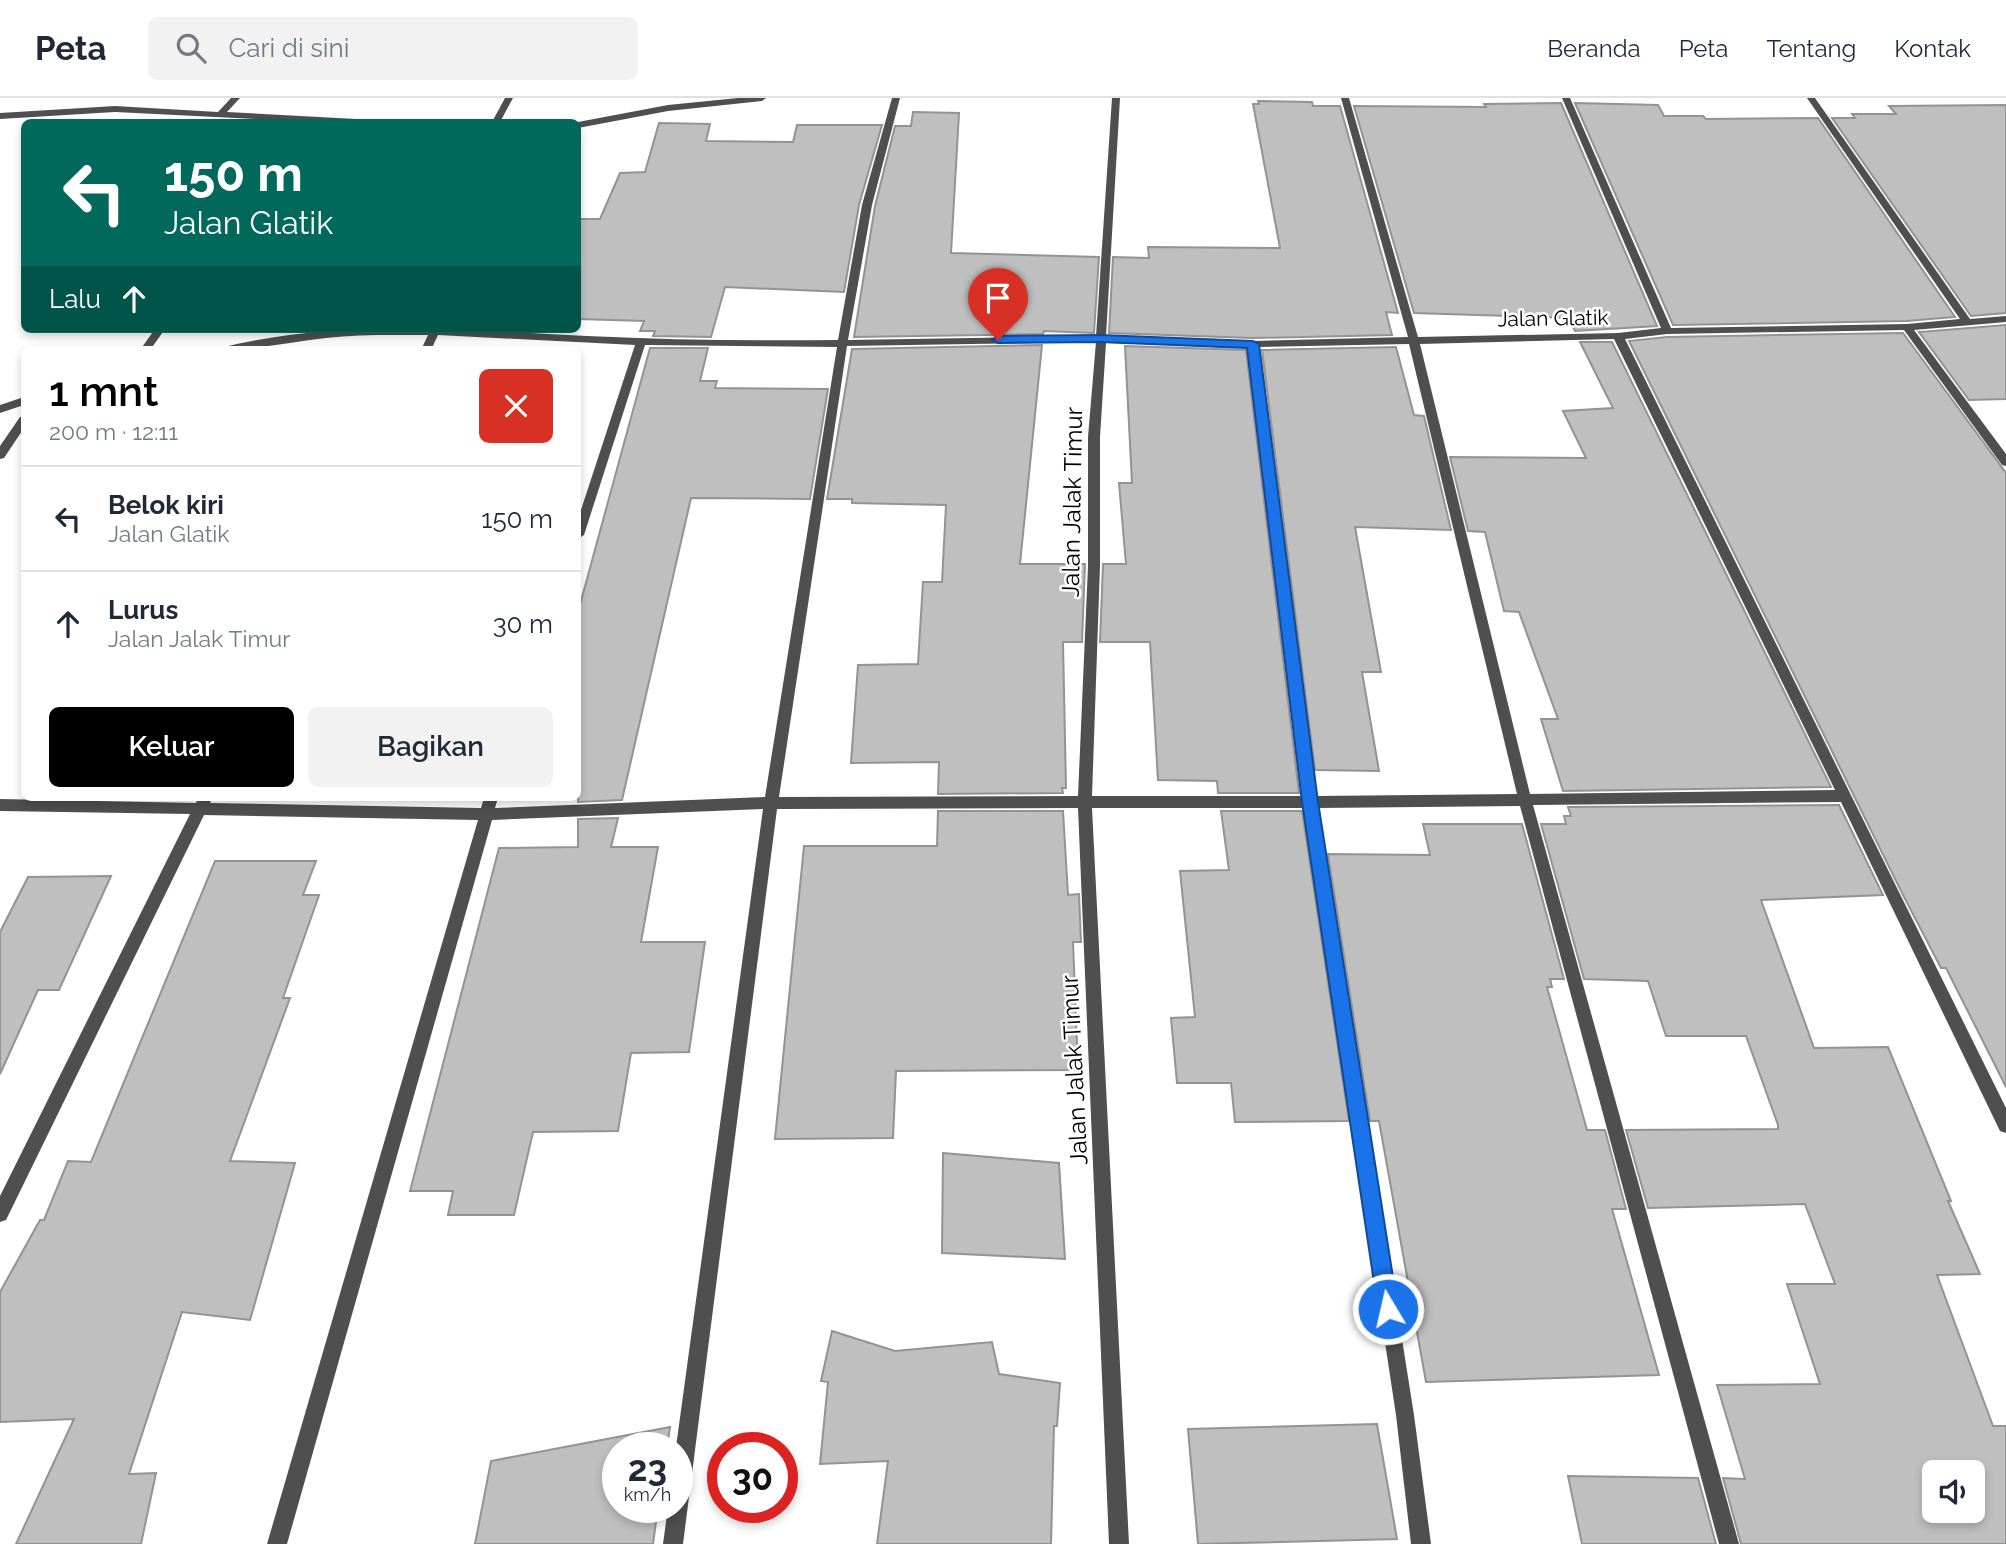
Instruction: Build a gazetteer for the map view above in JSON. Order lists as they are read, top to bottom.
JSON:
{
  "streets": {
    "street": ["Jalan Glatik", "Jalan Jalak Timur"]
  },
  "crossings": [
    ["Jalan Glatik", "Jalan Jalak Timur"]
  ],
  "page": {
    "header": "Peta",
    "search": "Cari di sini",
    "nav": [
      "Beranda",
      "Peta",
      "Tentang",
      "Kontak"
    ],
    "turn": ["150 m", "Jalan Glatik"],
    "then": "Lalu",
    "heading": ["1 mnt", "200 m · 12:11"],
    "list": [
      {
        "name": "Belok kiri",
        "note": "Jalan Glatik",
        "value": "150 m"
      },
      {
        "name": "Lurus",
        "note": "Jalan Jalak Timur",
        "value": "30 m"
      }
    ],
    "buttons": ["Keluar", "Bagikan"],
    "speed": "23 km/h",
    "limit": "30"
  }
}
